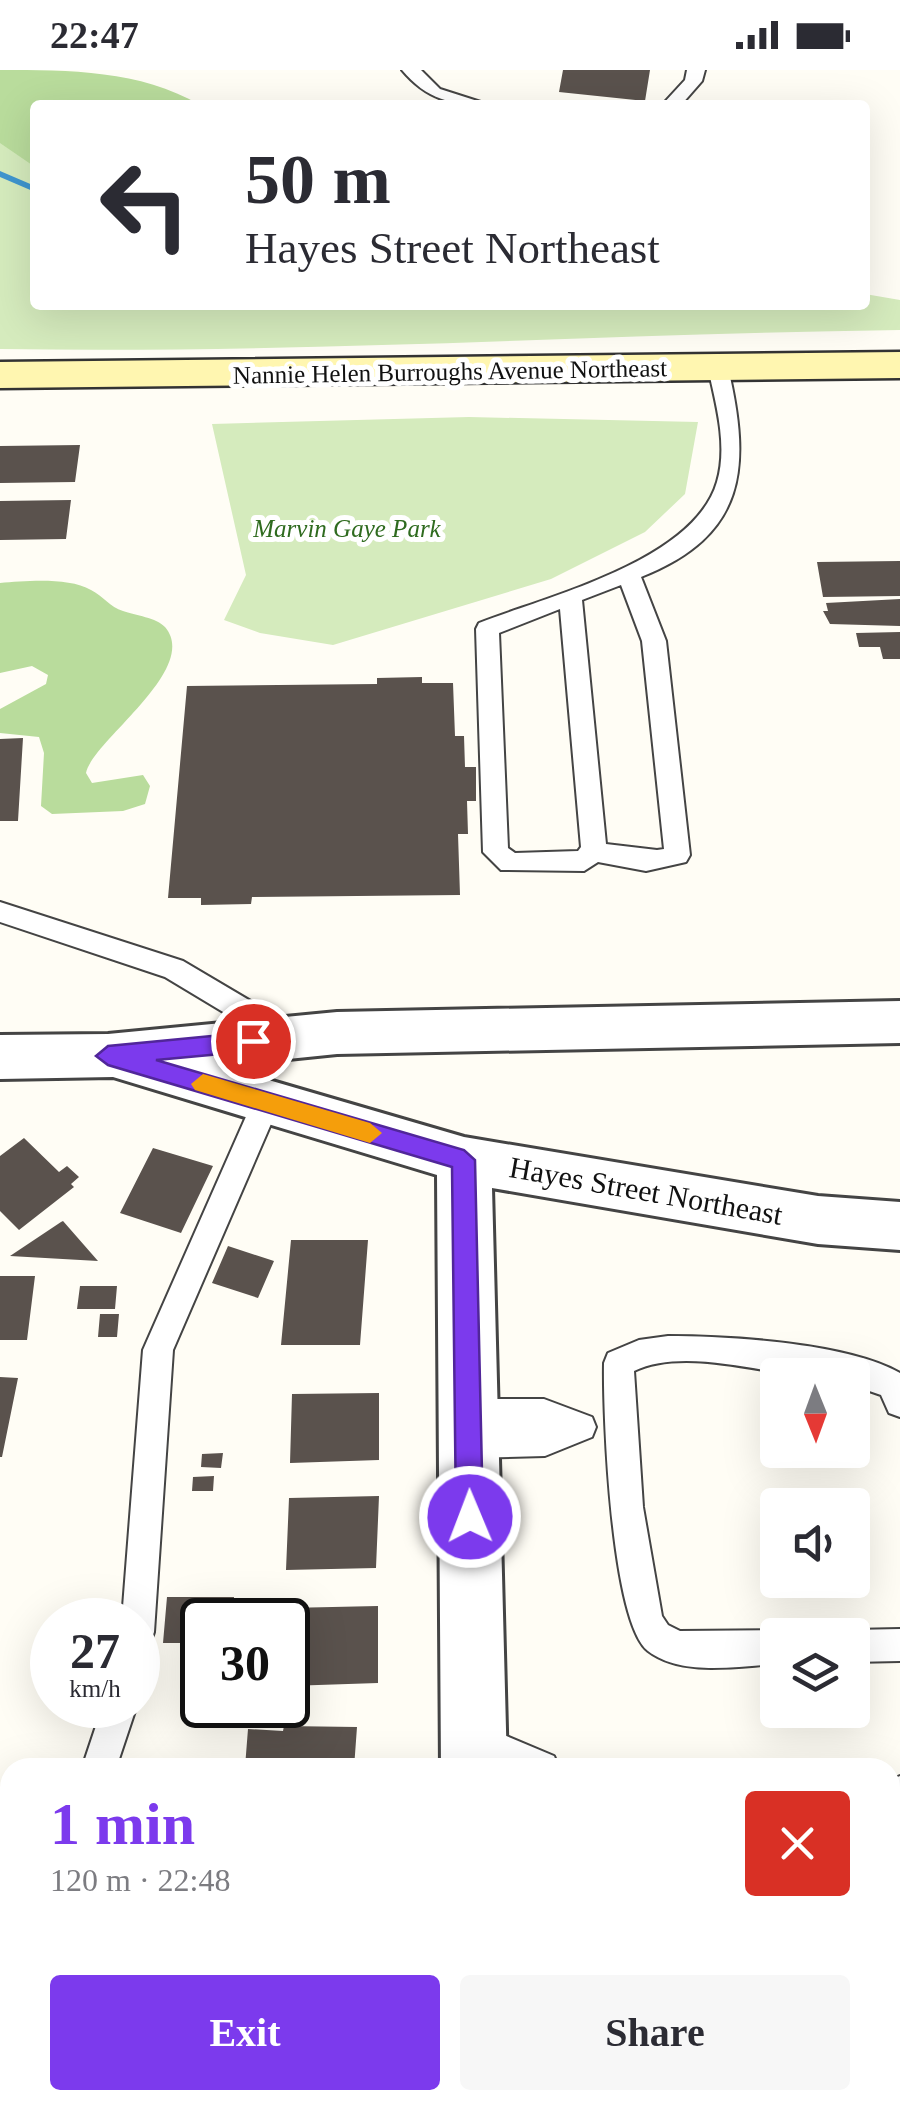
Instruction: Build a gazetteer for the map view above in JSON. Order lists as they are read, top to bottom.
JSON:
{
  "streets": {
    "main road": ["Nannie Helen Burroughs Avenue Northeast"],
    "street": ["Hayes Street Northeast"]
  },
  "parks": ["Marvin Gaye Park"],
  "north": "bottom",
  "page": {
    "status": "22:47",
    "turn": ["50 m", "Hayes Street Northeast"],
    "speed": "27 km/h",
    "limit": "30",
    "heading": ["1 min", "120 m · 22:48"],
    "buttons": ["Exit", "Share"]
  }
}
